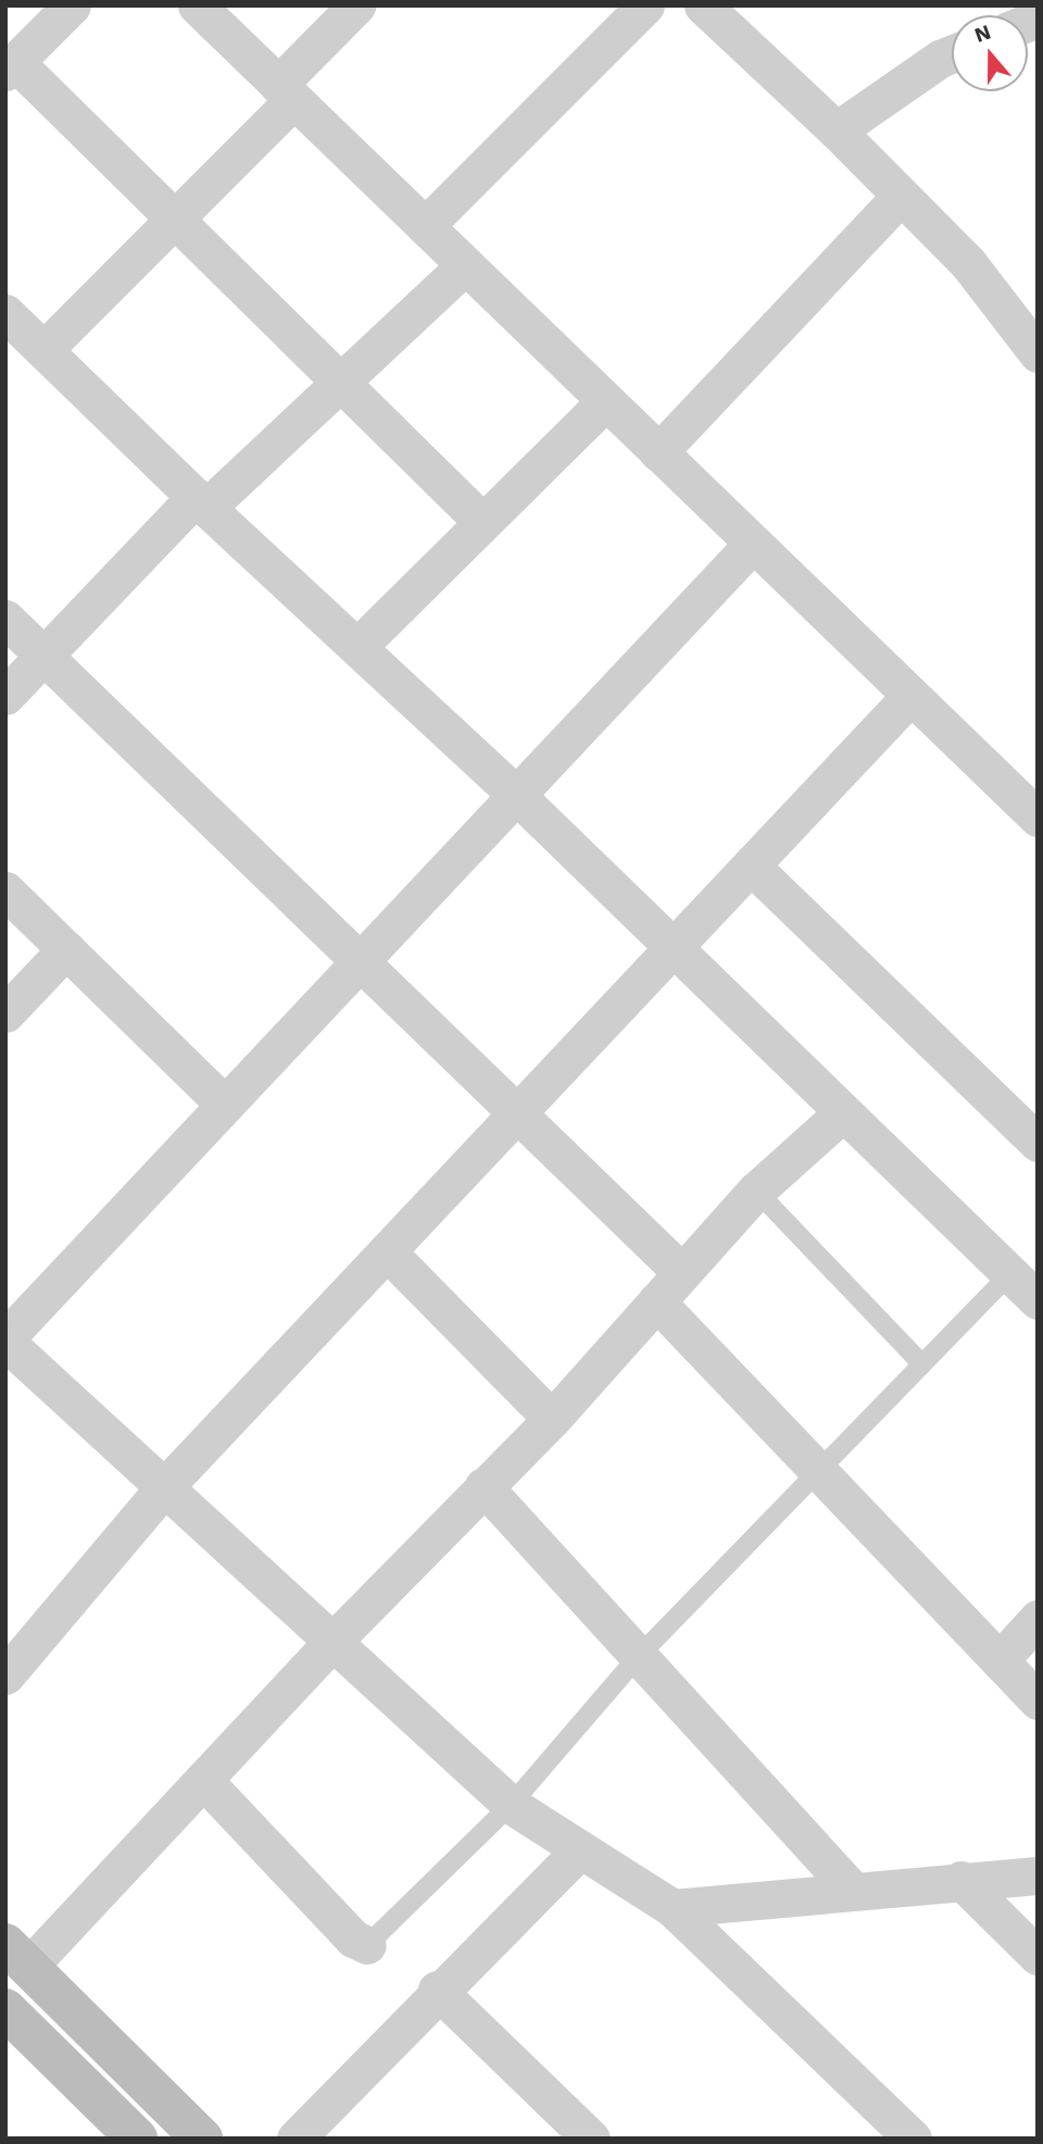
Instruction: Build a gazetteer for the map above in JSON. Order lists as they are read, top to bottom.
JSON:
{
  "north": "top"
}
